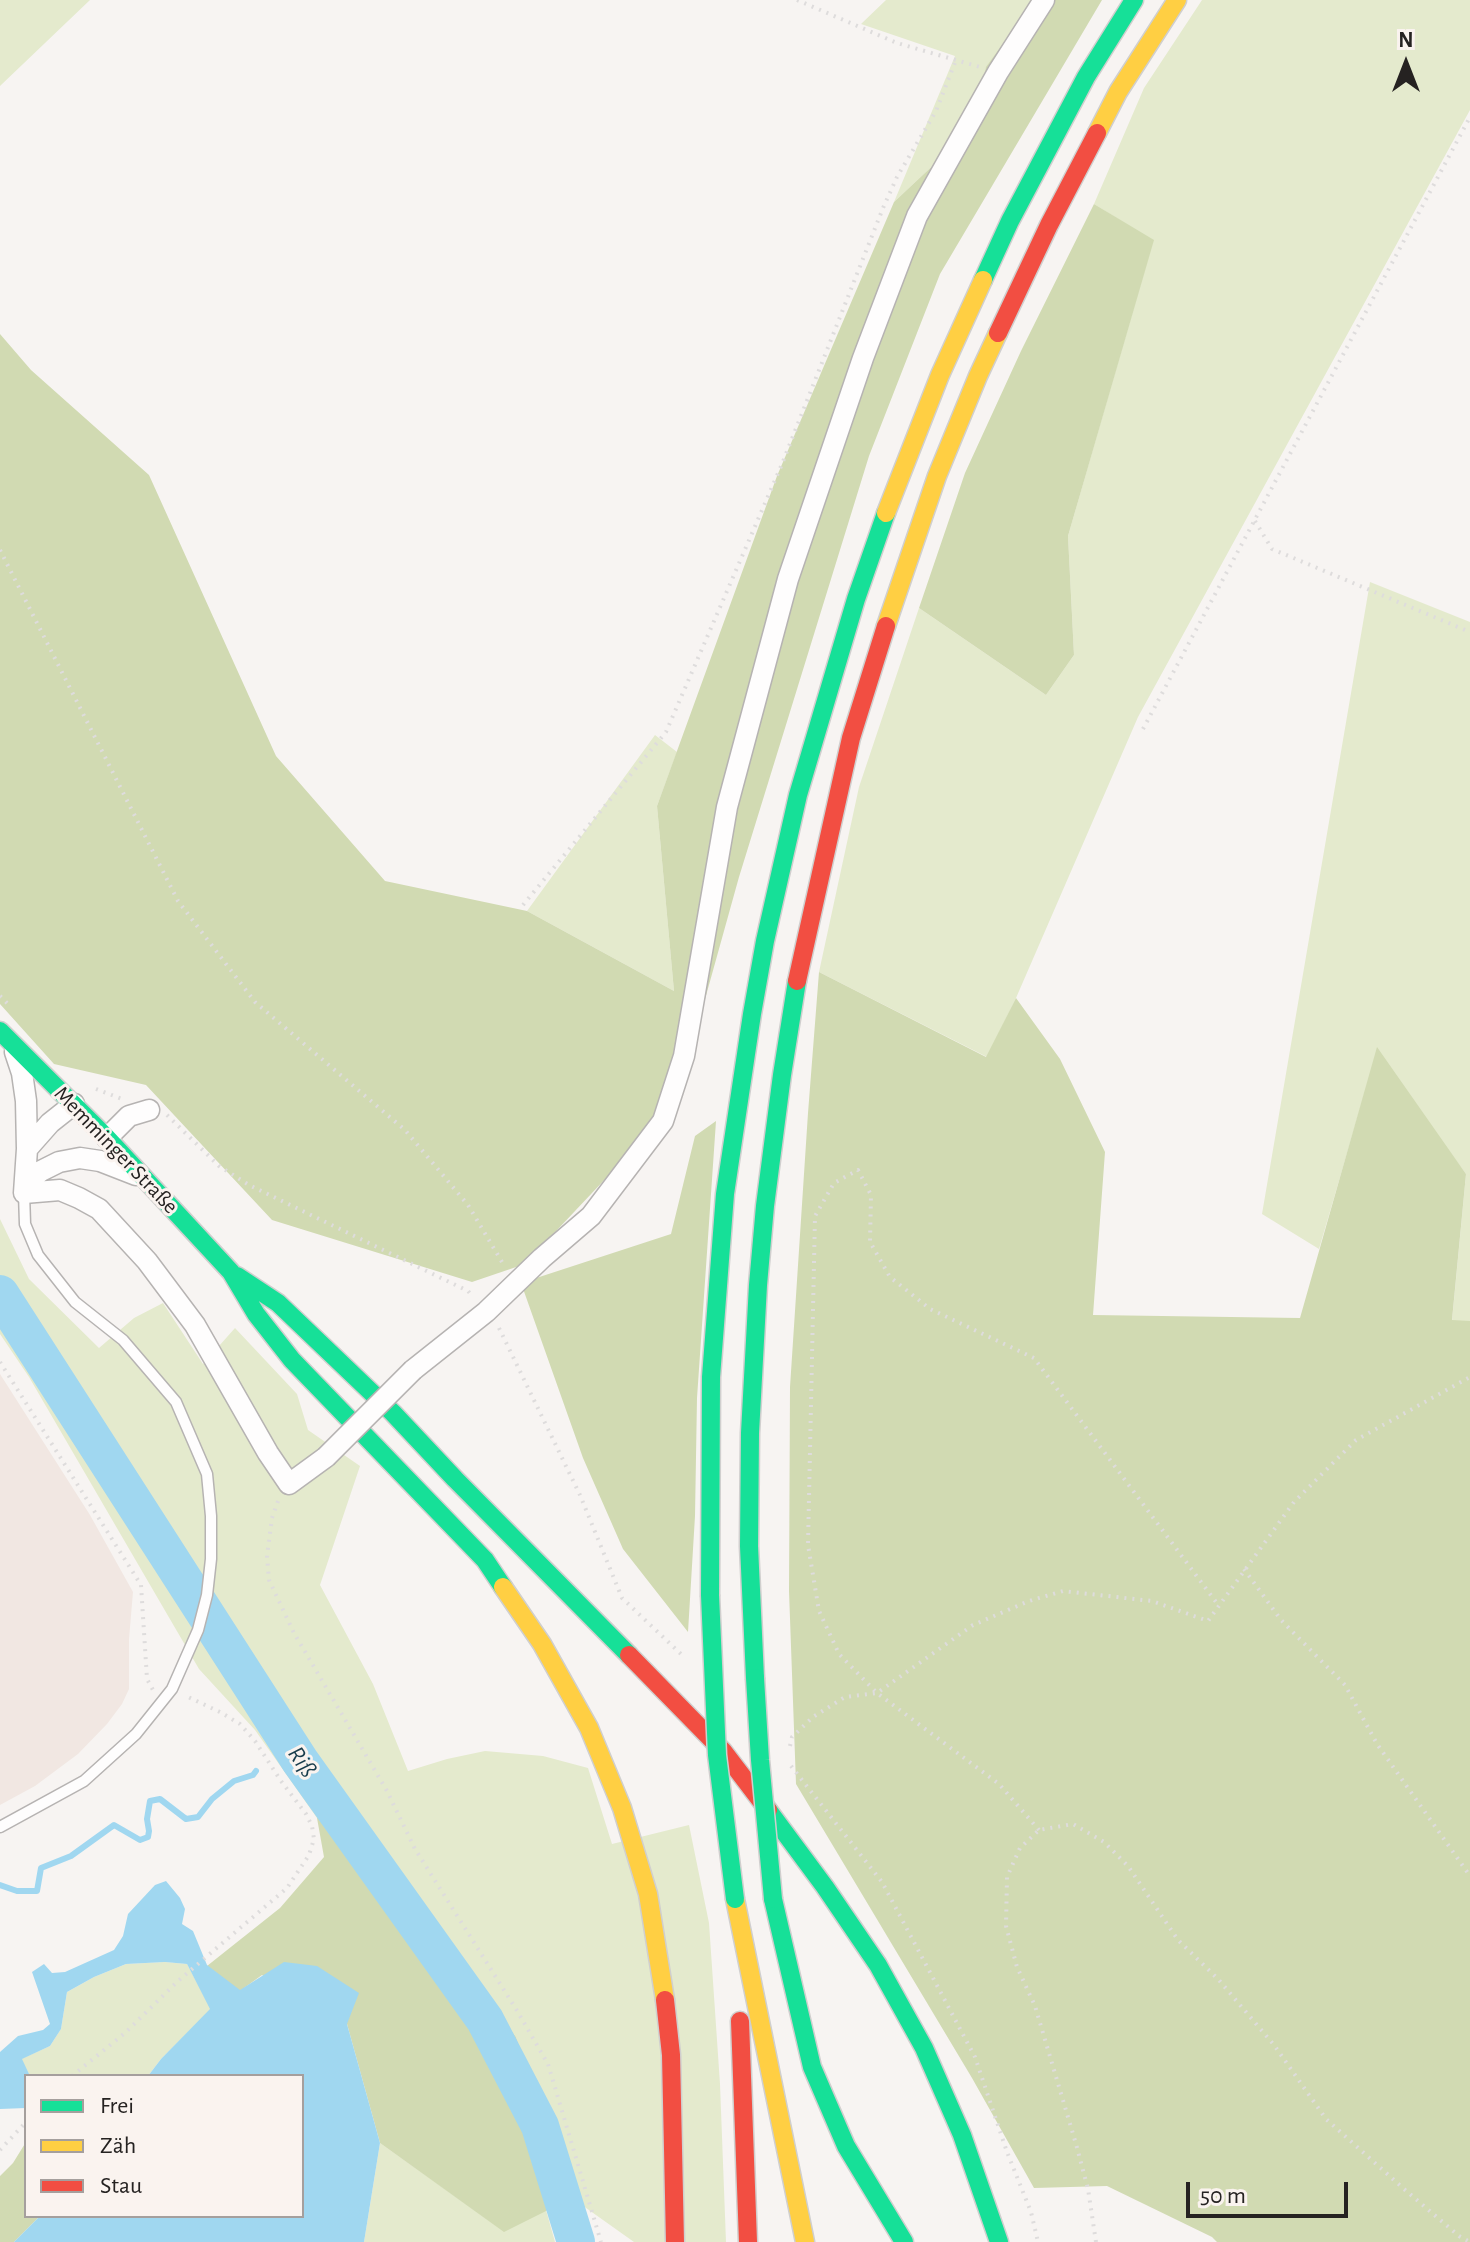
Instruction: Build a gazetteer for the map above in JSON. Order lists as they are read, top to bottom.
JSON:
{
  "streets": {
    "main road": ["Memminger Straße"]
  },
  "water": ["Riß"],
  "legend": ["Frei", "Zäh", "Stau"],
  "scale_bar": "50 m",
  "north": "top"
}
